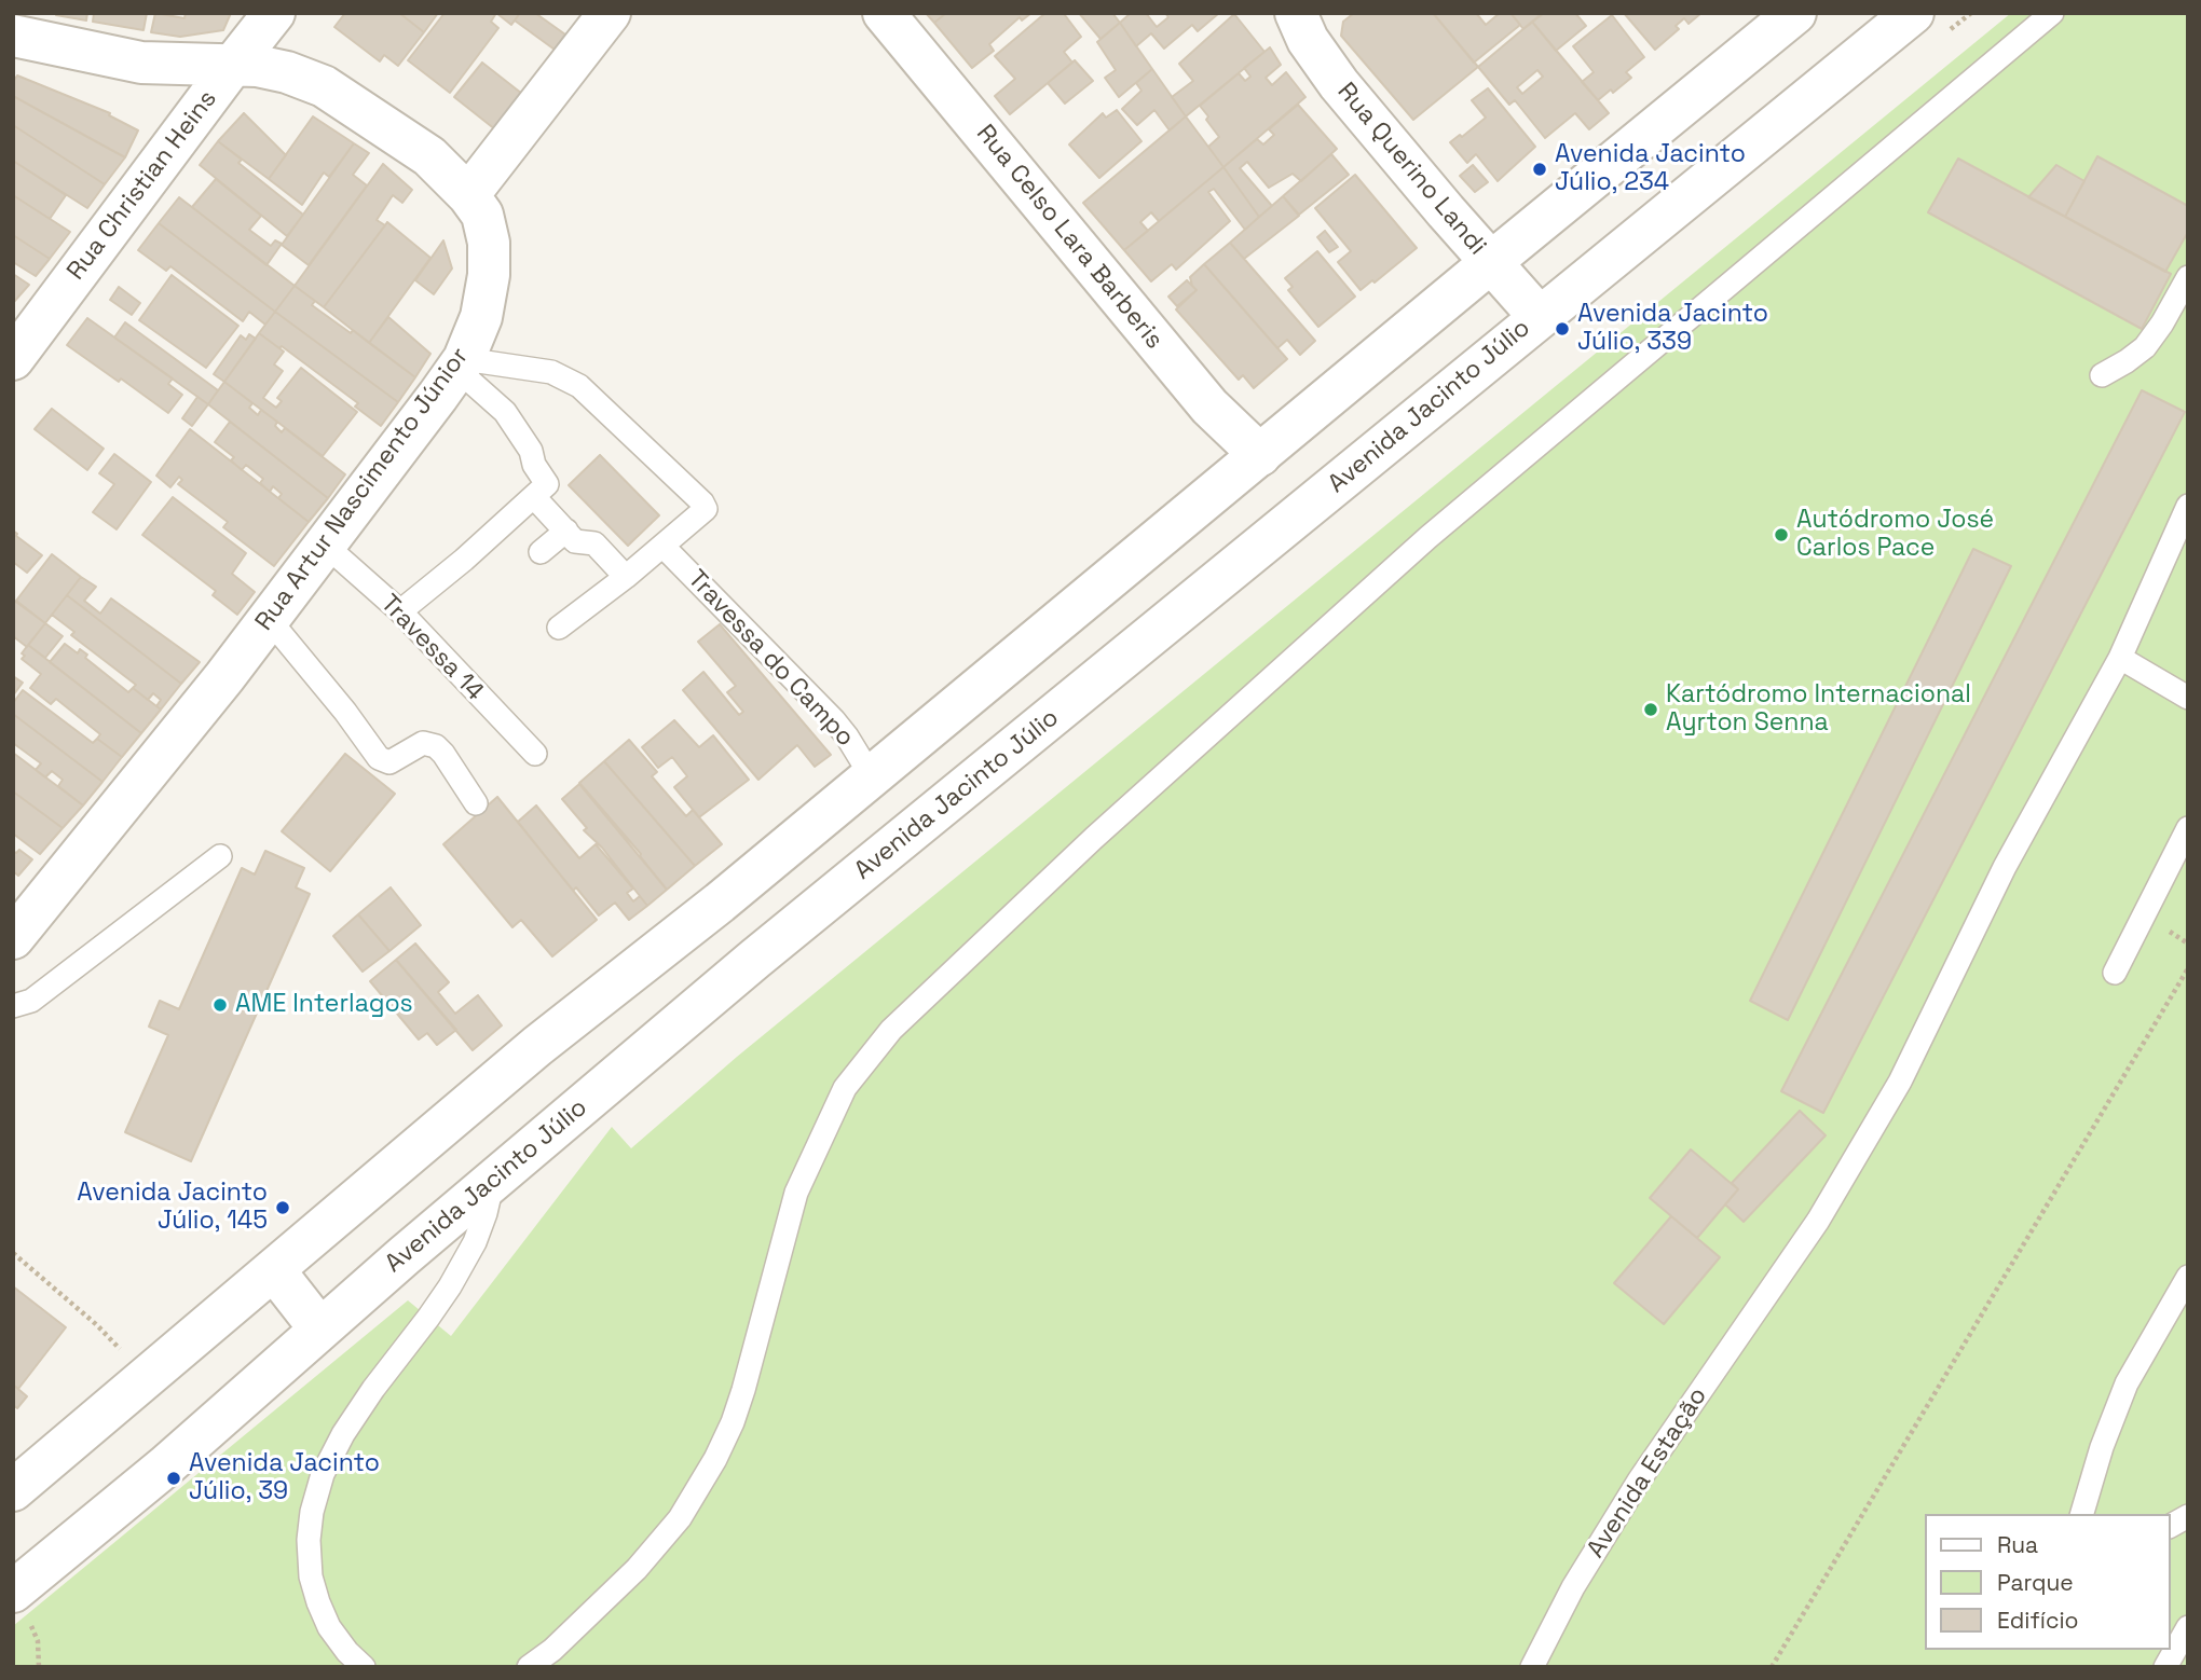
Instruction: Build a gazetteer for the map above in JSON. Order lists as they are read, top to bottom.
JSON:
{
  "streets": {
    "street": [
      "Rua Querino Landi",
      "Rua Christian Heins",
      "Rua Celso Lara Barberis",
      "Avenida Jacinto Júlio",
      "Rua Artur Nascimento Júnior"
    ],
    "lane": ["Travessa 14", "Travessa do Campo", "Avenida Estação"]
  },
  "crossings": [
    ["Rua Querino Landi", "Avenida Jacinto Júlio"],
    ["Rua Christian Heins", "Rua Artur Nascimento Júnior"],
    ["Rua Artur Nascimento Júnior", "Travessa 14"]
  ],
  "places": [
    "Avenida Jacinto Júlio, 234",
    "Avenida Jacinto Júlio, 339",
    "Autódromo José Carlos Pace",
    "Kartódromo Internacional Ayrton Senna",
    "AME Interlagos",
    "Avenida Jacinto Júlio, 145",
    "Avenida Jacinto Júlio, 39"
  ],
  "legend": ["Rua", "Parque", "Edifício"]
}
